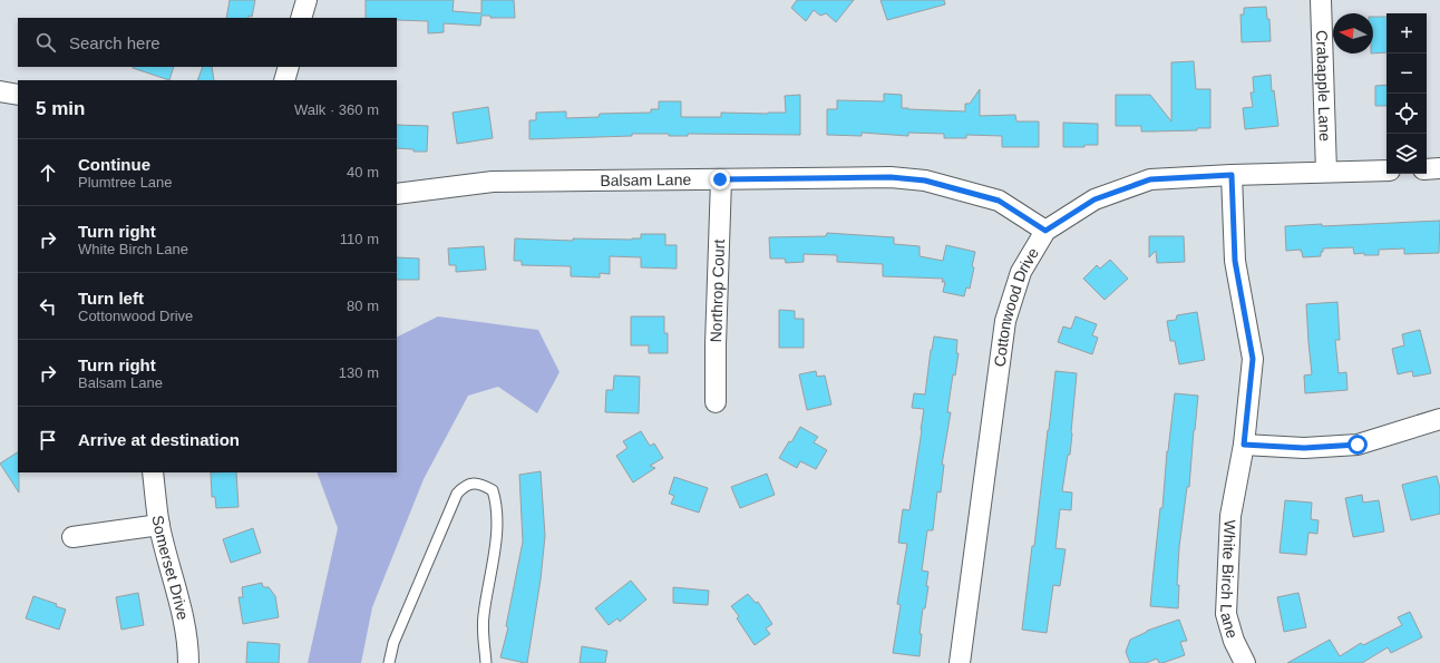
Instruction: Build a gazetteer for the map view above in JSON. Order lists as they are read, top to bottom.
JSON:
{
  "streets": {
    "street": [
      "Crabapple Lane",
      "Balsam Lane",
      "Northrop Court",
      "Cottonwood Drive",
      "Somerset Drive",
      "White Birch Lane"
    ]
  },
  "crossings": [
    ["Crabapple Lane", "Cottonwood Drive"],
    ["Balsam Lane", "Northrop Court"],
    ["Balsam Lane", "Cottonwood Drive"],
    ["Cottonwood Drive", "White Birch Lane"]
  ],
  "north": "left",
  "page": {
    "map_buttons": ["+", "−"],
    "search": "Search here",
    "heading": ["5 min", "Walk · 360 m"],
    "list": [
      ["Continue", "Plumtree Lane", "40 m"],
      ["Turn right", "White Birch Lane", "110 m"],
      ["Turn left", "Cottonwood Drive", "80 m"],
      ["Turn right", "Balsam Lane", "130 m"],
      "Arrive at destination"
    ]
  }
}
